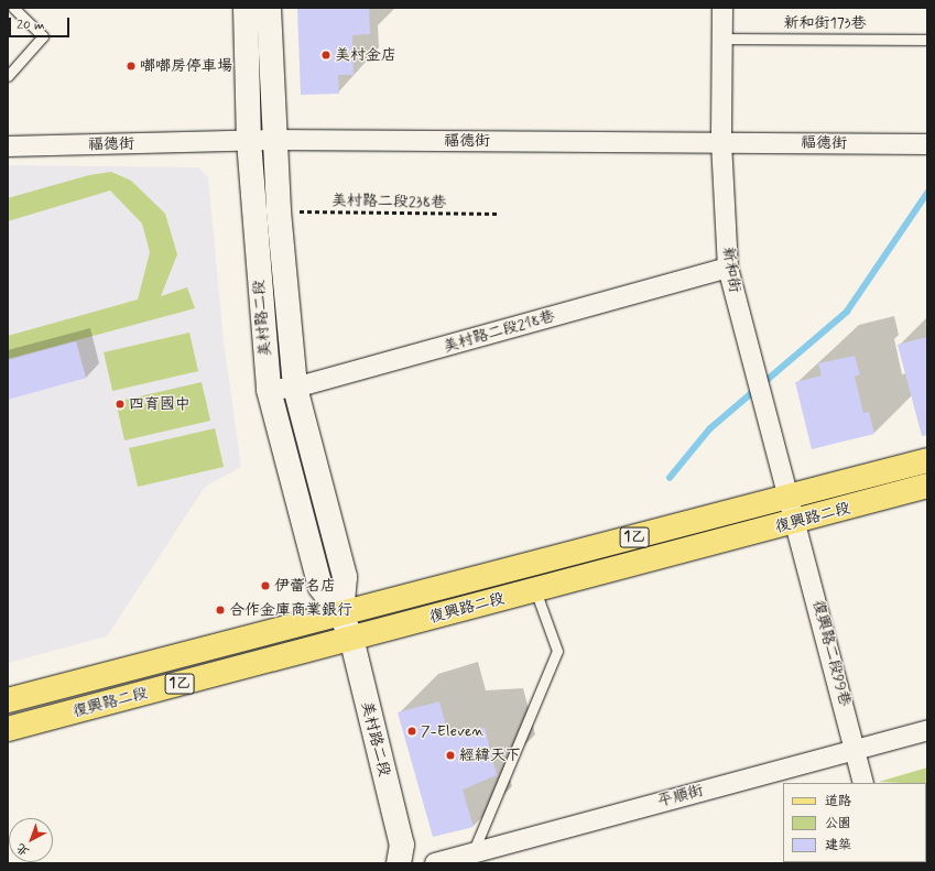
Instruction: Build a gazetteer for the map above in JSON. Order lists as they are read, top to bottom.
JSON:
{
  "streets": {
    "main road": ["復興路二段", "1乙"],
    "street": [
      "福德街",
      "新和街",
      "美村路二段",
      "美村路二段218巷",
      "復興路二段99巷",
      "平順街"
    ],
    "lane": ["新和街173巷"],
    "path": ["美村路二段238巷"]
  },
  "crossings": [
    ["新和街173巷", "新和街"],
    ["福德街", "新和街"],
    ["福德街", "美村路二段"],
    ["美村路二段238巷", "美村路二段"],
    ["新和街", "美村路二段218巷"],
    ["新和街", "復興路二段"],
    ["新和街", "復興路二段99巷"],
    ["美村路二段", "美村路二段218巷"],
    ["美村路二段", "復興路二段"],
    ["復興路二段", "復興路二段99巷"],
    ["復興路二段99巷", "平順街"]
  ],
  "places": [
    "美村金店",
    "嘟嘟房停車場",
    "四育國中",
    "伊蕾名店",
    "合作金庫商業銀行",
    "7-Eleven",
    "經緯天下"
  ],
  "legend": ["道路", "公園", "建築"],
  "scale_bar": "20 m",
  "north": "bottom left"
}
